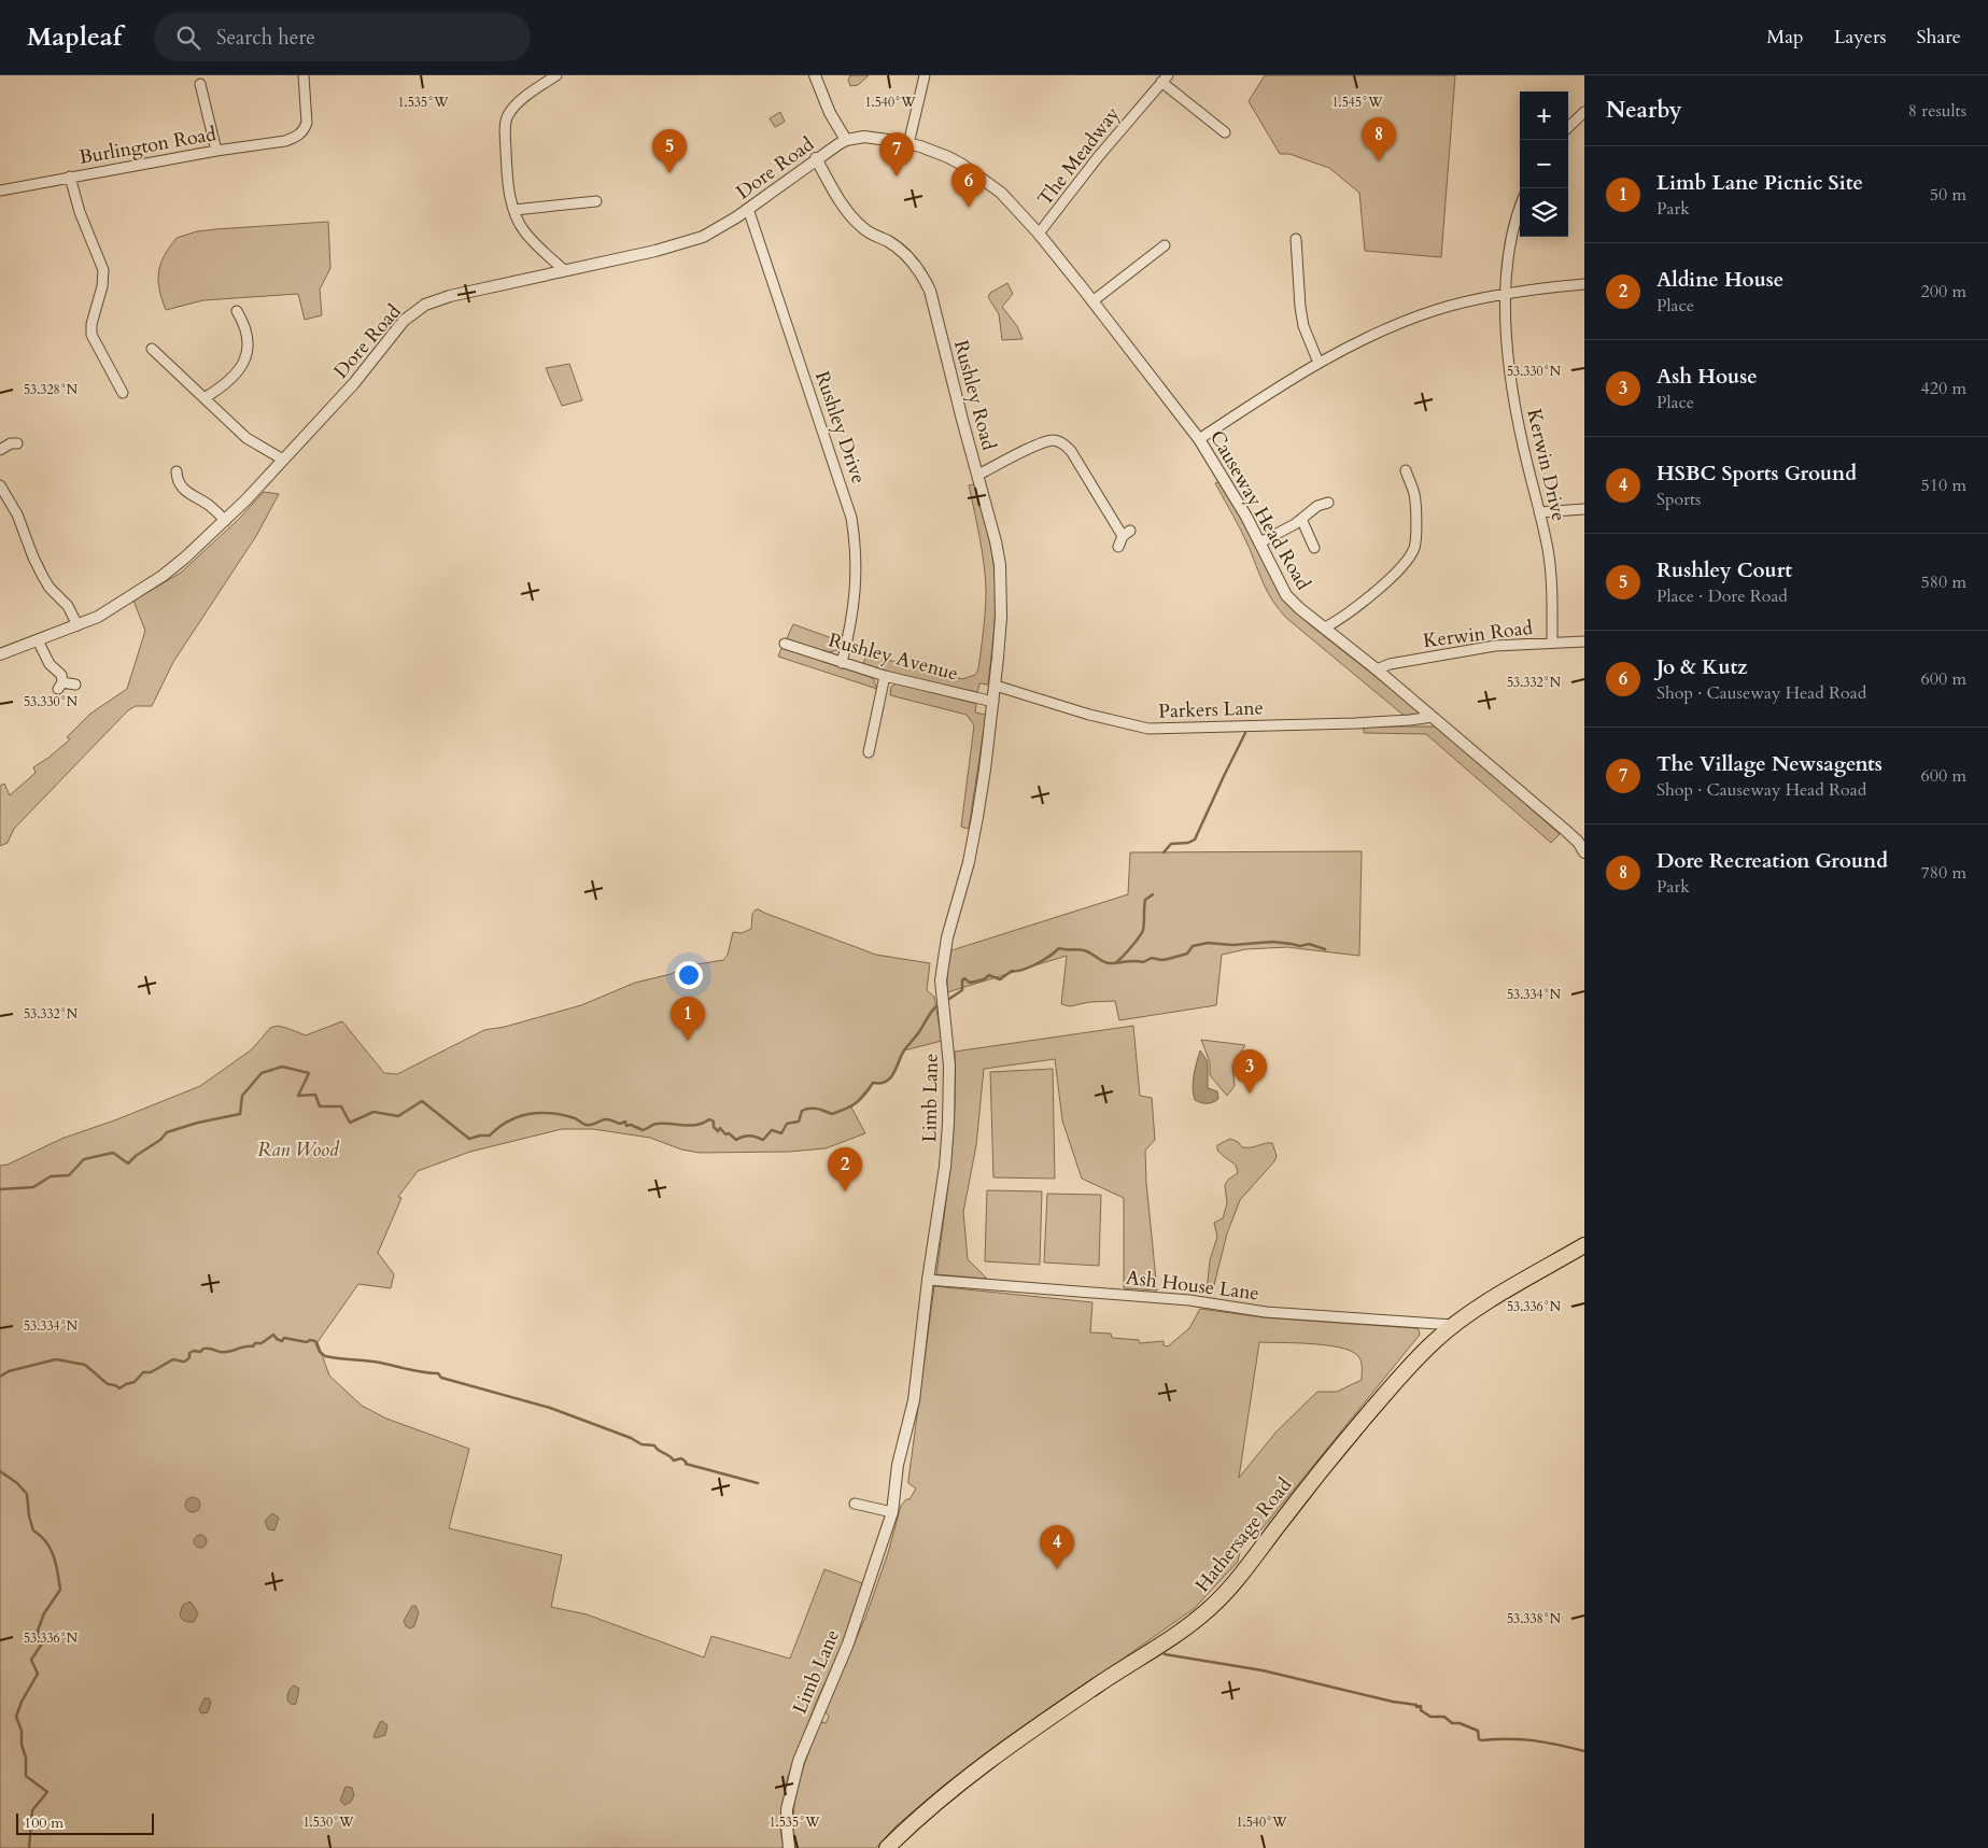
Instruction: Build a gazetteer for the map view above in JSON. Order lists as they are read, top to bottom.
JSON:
{
  "streets": {
    "main road": ["Hathersage Road"],
    "street": [
      "Burlington Road",
      "The Meadway",
      "Dore Road",
      "Rushley Road",
      "Rushley Drive",
      "Kerwin Drive",
      "Causeway Head Road",
      "Kerwin Road",
      "Rushley Avenue",
      "Parkers Lane",
      "Limb Lane",
      "Ash House Lane"
    ]
  },
  "crossings": [
    ["The Meadway", "Causeway Head Road"],
    ["Dore Road", "Rushley Road"],
    ["Dore Road", "Rushley Drive"],
    ["Dore Road", "Causeway Head Road"],
    ["Rushley Road", "Parkers Lane"],
    ["Rushley Road", "Limb Lane"],
    ["Rushley Drive", "Rushley Avenue"],
    ["Kerwin Drive", "Kerwin Road"],
    ["Causeway Head Road", "Kerwin Road"],
    ["Causeway Head Road", "Parkers Lane"],
    ["Rushley Avenue", "Limb Lane"],
    ["Parkers Lane", "Limb Lane"],
    ["Limb Lane", "Ash House Lane"],
    ["Ash House Lane", "Hathersage Road"]
  ],
  "parks": ["Ran Wood"],
  "scale_bar": "100 m",
  "page": {
    "header": "Mapleaf",
    "search": "Search here",
    "nav": ["Map", "Layers", "Share"],
    "heading": ["Nearby", "8 results"],
    "map_buttons": ["+", "−"],
    "pins": [
      "8",
      "5",
      "7",
      "6",
      "1",
      "3",
      "2",
      "4"
    ],
    "list": [
      {
        "mark": "1",
        "name": "Limb Lane Picnic Site",
        "note": "Park",
        "value": "50 m"
      },
      {
        "mark": "2",
        "name": "Aldine House",
        "note": "Place",
        "value": "200 m"
      },
      {
        "mark": "3",
        "name": "Ash House",
        "note": "Place",
        "value": "420 m"
      },
      {
        "mark": "4",
        "name": "HSBC Sports Ground",
        "note": "Sports",
        "value": "510 m"
      },
      {
        "mark": "5",
        "name": "Rushley Court",
        "note": "Place · Dore Road",
        "value": "580 m"
      },
      {
        "mark": "6",
        "name": "Jo & Kutz",
        "note": "Shop · Causeway Head Road",
        "value": "600 m"
      },
      {
        "mark": "7",
        "name": "The Village Newsagents",
        "note": "Shop · Causeway Head Road",
        "value": "600 m"
      },
      {
        "mark": "8",
        "name": "Dore Recreation Ground",
        "note": "Park",
        "value": "780 m"
      }
    ],
    "scale": "100 m"
  },
  "coordinates": [
    "1.535°W",
    "1.540°W",
    "1.545°W",
    "53.330°N",
    "53.328°N",
    "53.332°N",
    "53.334°N",
    "53.336°N",
    "53.338°N",
    "1.530°W"
  ]
}
